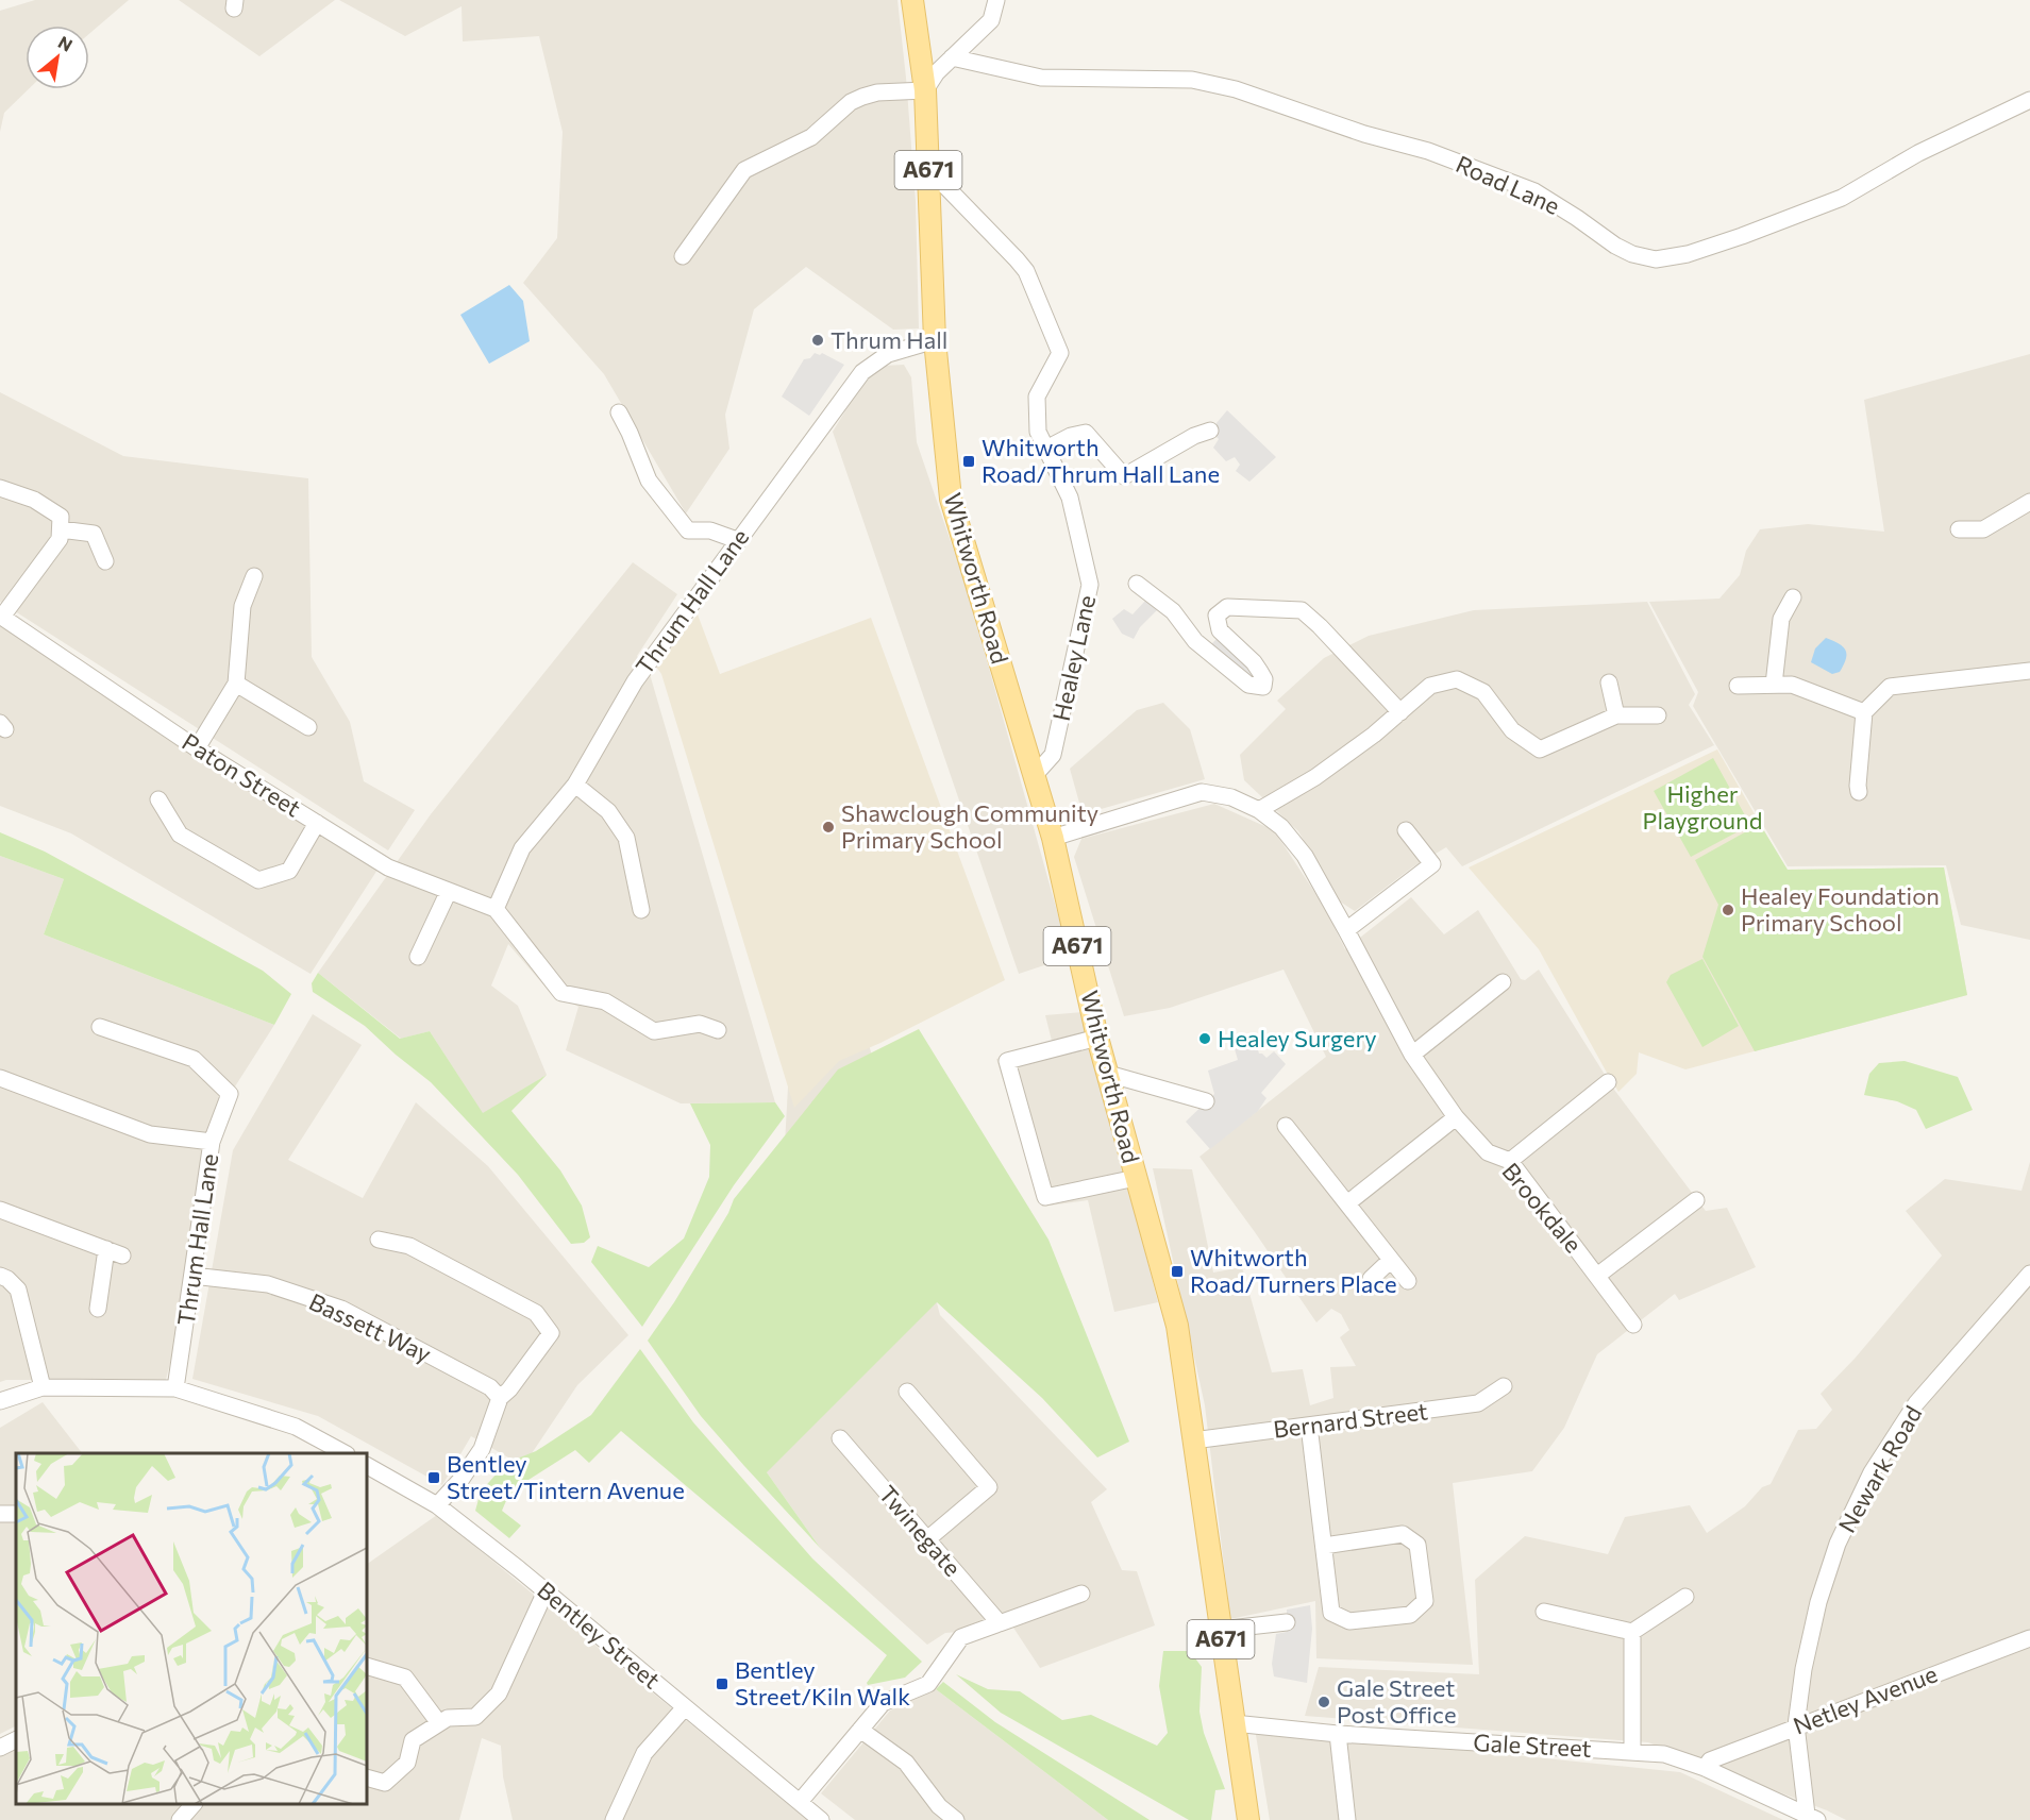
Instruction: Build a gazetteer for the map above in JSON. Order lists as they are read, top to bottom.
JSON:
{
  "streets": {
    "main road": ["A671", "Whitworth Road"],
    "street": [
      "Road Lane",
      "Thrum Hall Lane",
      "Healey Lane",
      "Paton Street",
      "Brookdale",
      "Bassett Way",
      "Bernard Street",
      "Newark Road",
      "Twinegate",
      "Bentley Street",
      "Netley Avenue",
      "Gale Street"
    ]
  },
  "crossings": [
    ["Whitworth Road", "Thrum Hall Lane"],
    ["Whitworth Road", "Healey Lane"],
    ["Whitworth Road", "Brookdale"],
    ["Whitworth Road", "Bernard Street"],
    ["Whitworth Road", "Gale Street"],
    ["Thrum Hall Lane", "Paton Street"],
    ["Thrum Hall Lane", "Bassett Way"],
    ["Newark Road", "Netley Avenue"],
    ["Newark Road", "Gale Street"],
    ["Netley Avenue", "Gale Street"]
  ],
  "parks": ["Higher Playground"],
  "places": {
    "other": [
      "Thrum Hall",
      "Shawclough Community Primary School",
      "Healey Foundation Primary School",
      "Healey Surgery",
      "Gale Street Post Office"
    ],
    "transit": [
      "Whitworth Road/Thrum Hall Lane",
      "Whitworth Road/Turners Place",
      "Bentley Street/Tintern Avenue",
      "Bentley Street/Kiln Walk"
    ]
  },
  "north": "top right"
}
